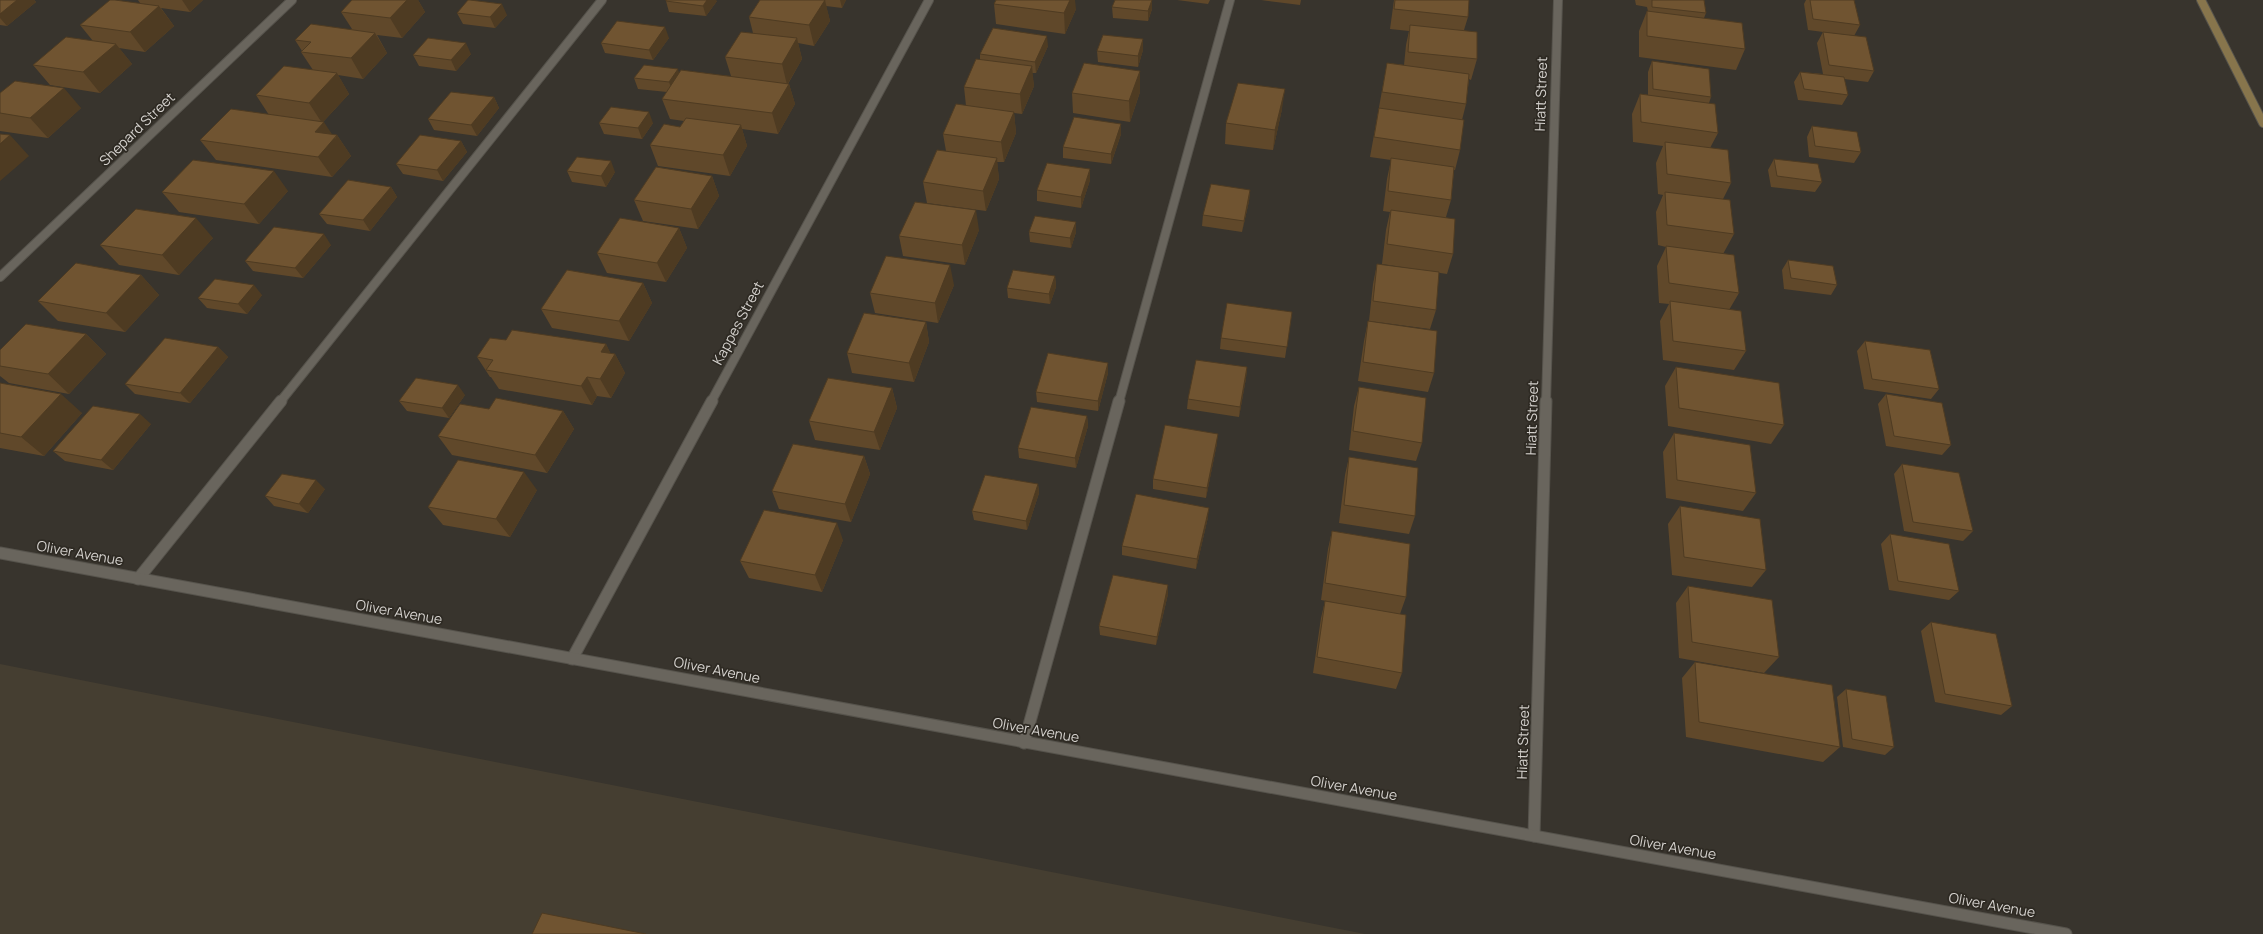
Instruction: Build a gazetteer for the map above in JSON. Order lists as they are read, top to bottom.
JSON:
{
  "streets": {
    "street": [
      "Hiatt Street",
      "Shepard Street",
      "Kappes Street",
      "Oliver Avenue"
    ]
  },
  "crossings": [
    ["Hiatt Street", "Oliver Avenue"],
    ["Kappes Street", "Oliver Avenue"]
  ]
}
